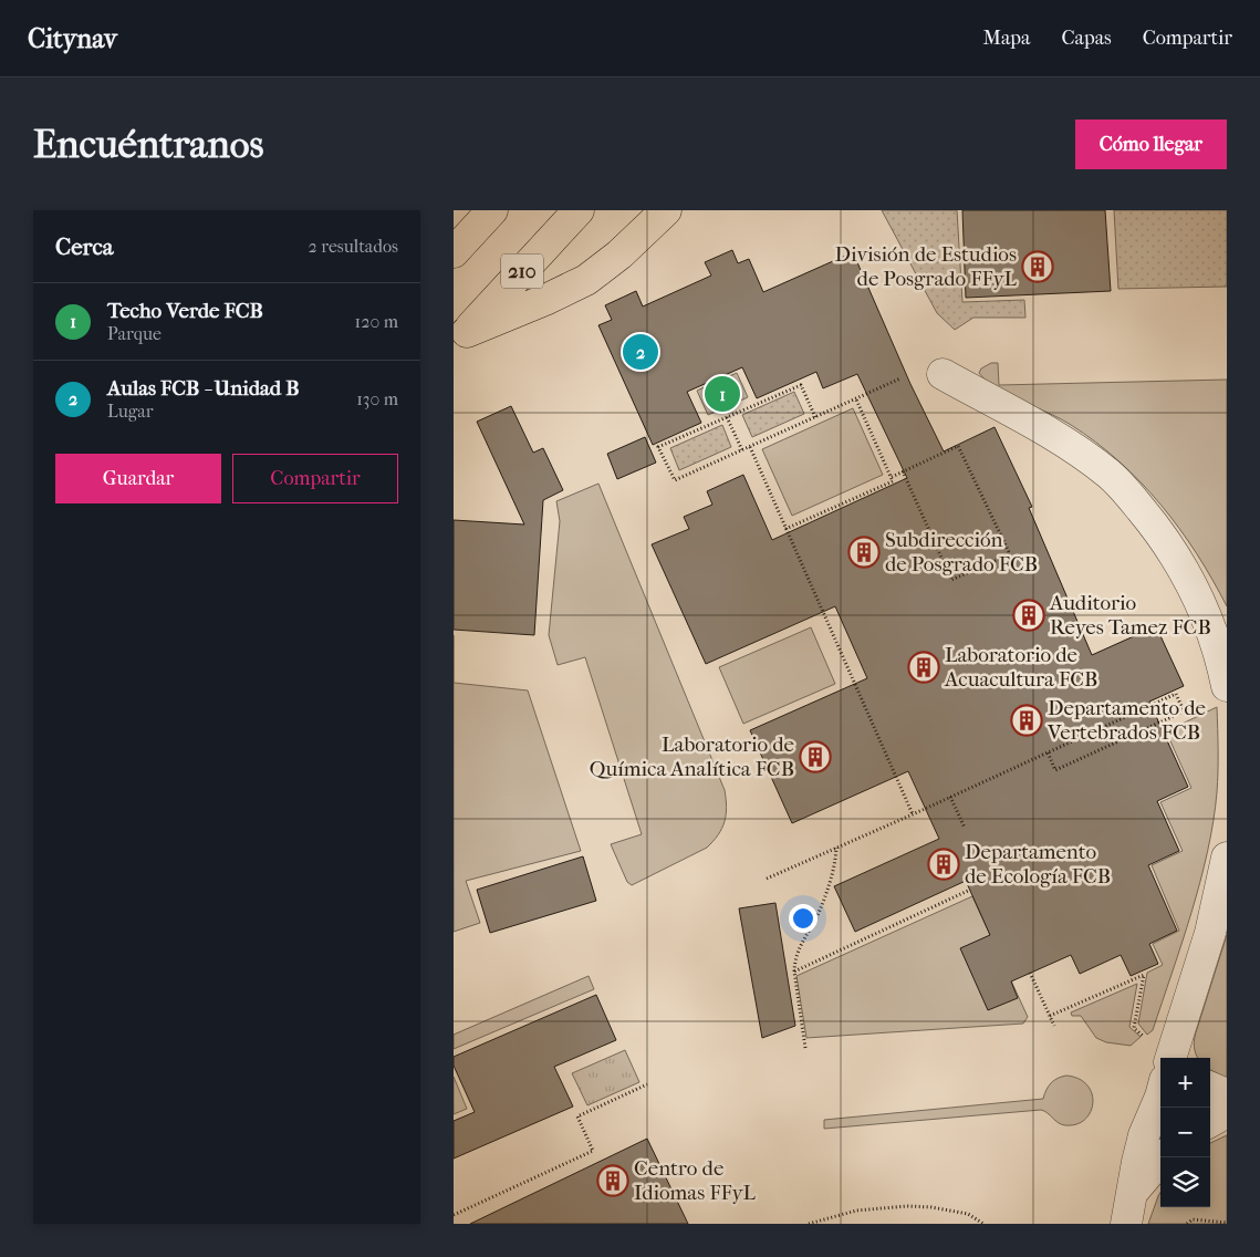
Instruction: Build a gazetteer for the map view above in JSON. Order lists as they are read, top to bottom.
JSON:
{
  "streets": {
    "highway": ["210"]
  },
  "places": {
    "building": [
      "División de Estudios de Posgrado FFyL",
      "Subdirección de Posgrado FCB",
      "Auditorio Reyes Tamez FCB",
      "Laboratorio de Acuacultura FCB",
      "Departamento de Vertebrados FCB",
      "Laboratorio de Química Analítica FCB",
      "Departamento de Ecología FCB",
      "Centro de Idiomas FFyL"
    ]
  },
  "page": {
    "header": "Citynav",
    "nav": ["Mapa", "Capas", "Compartir"],
    "buttons": [
      "Cómo llegar",
      ["Guardar", "Compartir"]
    ],
    "title": "Encuéntranos",
    "heading": ["Cerca", "2 resultados"],
    "list": [
      {
        "mark": "1",
        "name": "Techo Verde FCB",
        "note": "Parque",
        "value": "120 m"
      },
      {
        "mark": "2",
        "name": "Aulas FCB - Unidad B",
        "note": "Lugar",
        "value": "130 m"
      }
    ],
    "pins": ["2", "1"],
    "map_buttons": ["+", "−"]
  }
}
